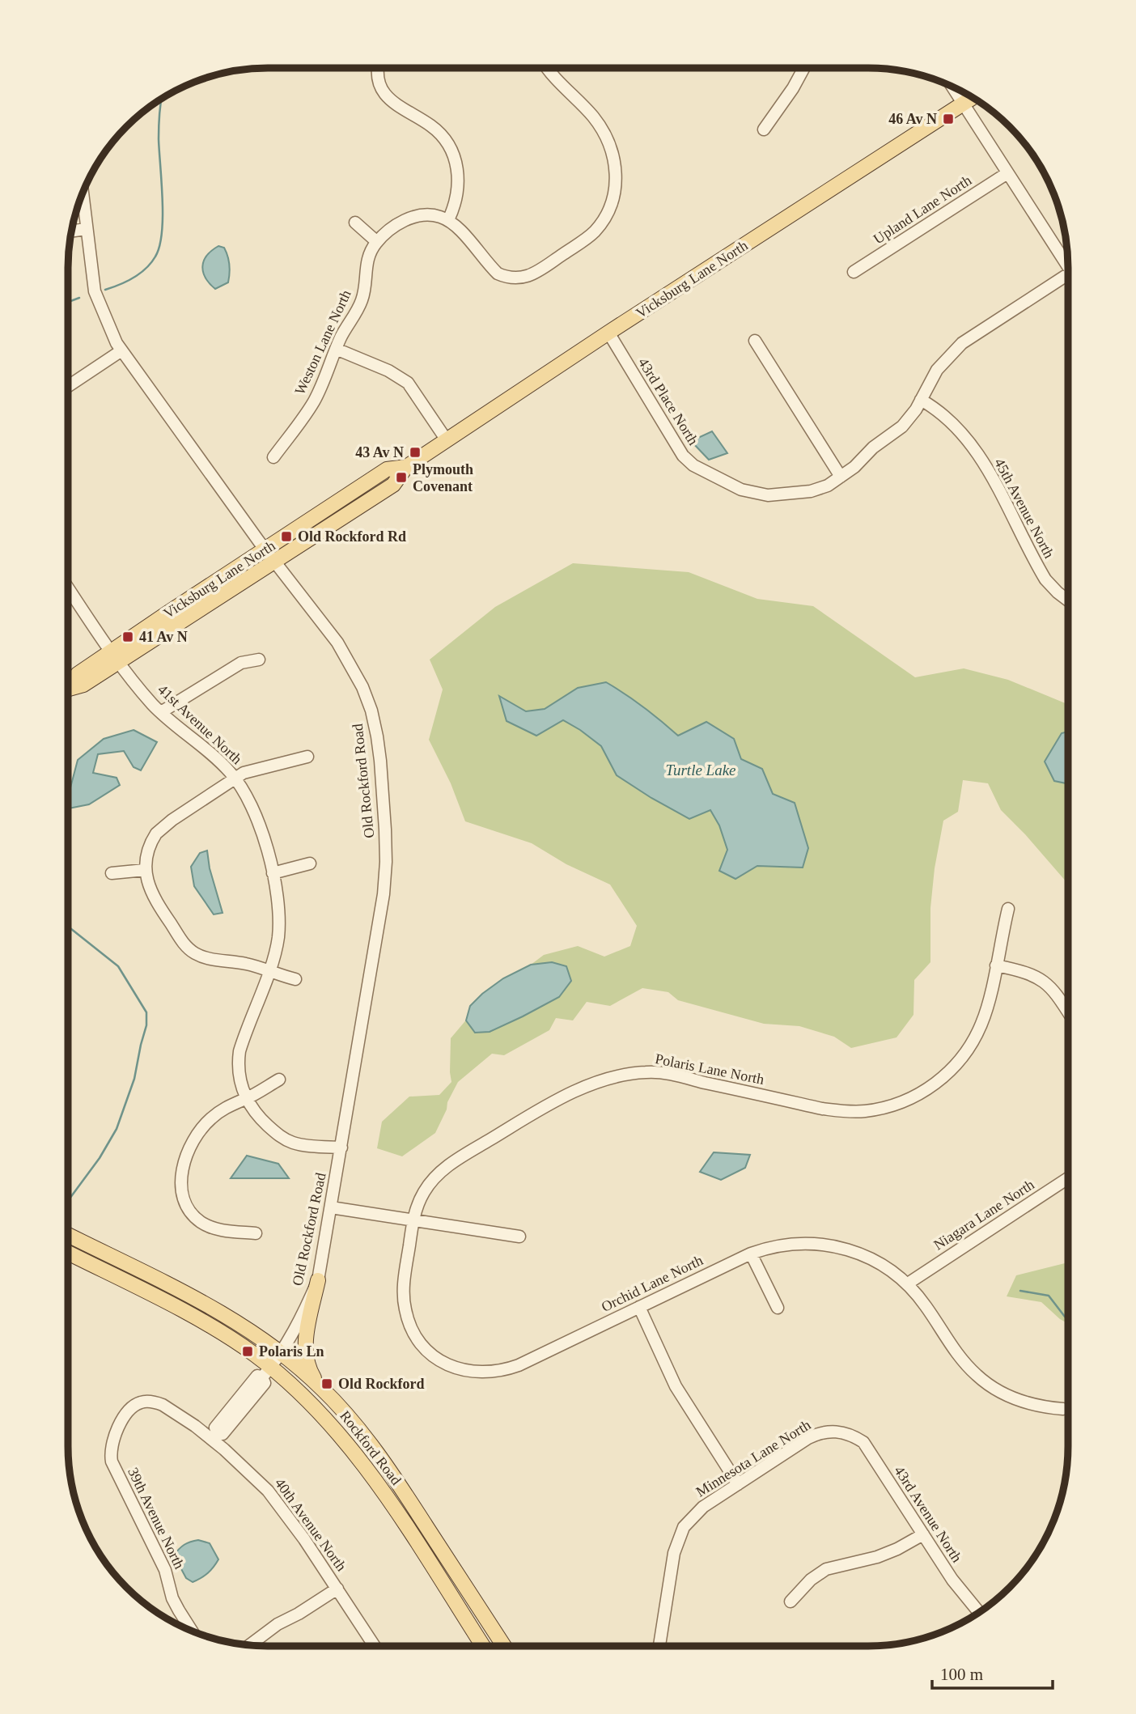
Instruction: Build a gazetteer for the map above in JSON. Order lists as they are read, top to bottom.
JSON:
{
  "streets": {
    "main road": ["Vicksburg Lane North", "Rockford Road"],
    "street": [
      "Upland Lane North",
      "Weston Lane North",
      "43rd Place North",
      "45th Avenue North",
      "41st Avenue North",
      "Old Rockford Road",
      "Polaris Lane North",
      "Niagara Lane North",
      "Orchid Lane North",
      "Minnesota Lane North",
      "43rd Avenue North",
      "39th Avenue North",
      "40th Avenue North"
    ]
  },
  "crossings": [
    ["Vicksburg Lane North", "43rd Place North"],
    ["Vicksburg Lane North", "41st Avenue North"],
    ["Vicksburg Lane North", "Old Rockford Road"],
    ["43rd Place North", "45th Avenue North"],
    ["41st Avenue North", "Old Rockford Road"],
    ["Old Rockford Road", "Rockford Road"],
    ["Old Rockford Road", "40th Avenue North"],
    ["Polaris Lane North", "Orchid Lane North"],
    ["Niagara Lane North", "Orchid Lane North"],
    ["Minnesota Lane North", "43rd Avenue North"],
    ["39th Avenue North", "40th Avenue North"]
  ],
  "water": ["Turtle Lake"],
  "places": {
    "transit": [
      "46 Av N",
      "43 Av N",
      "Plymouth Covenant",
      "Old Rockford Rd",
      "41 Av N",
      "Polaris Ln",
      "Old Rockford"
    ]
  },
  "scale_bar": "100 m"
}
